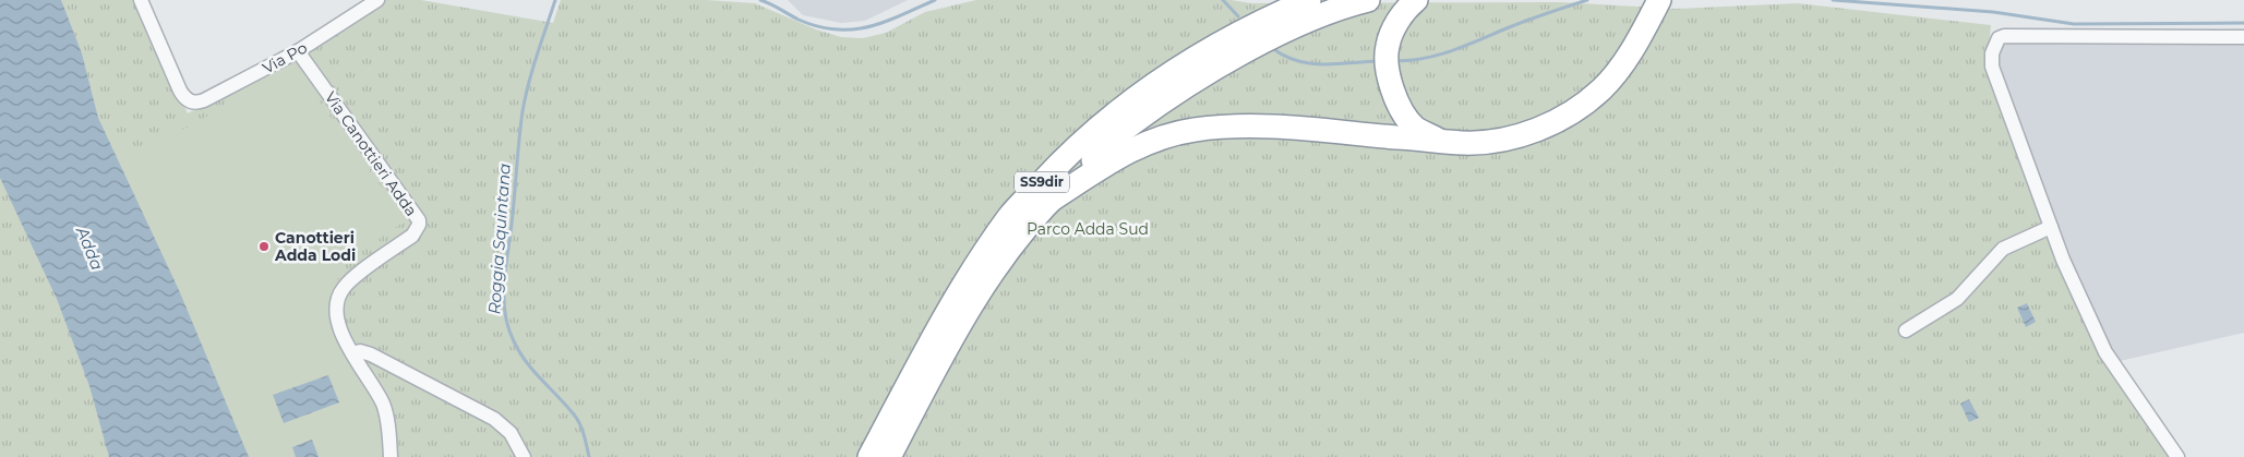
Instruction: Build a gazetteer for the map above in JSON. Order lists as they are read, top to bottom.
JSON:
{
  "streets": {
    "highway": ["SS9dir"],
    "street": ["Via Po", "Via Canottieri Adda"]
  },
  "crossings": [
    ["Via Po", "Via Canottieri Adda"]
  ],
  "water": ["Roggia Squintana", "Adda"],
  "parks": ["Parco Adda Sud"],
  "places": ["Canottieri Adda Lodi"]
}
